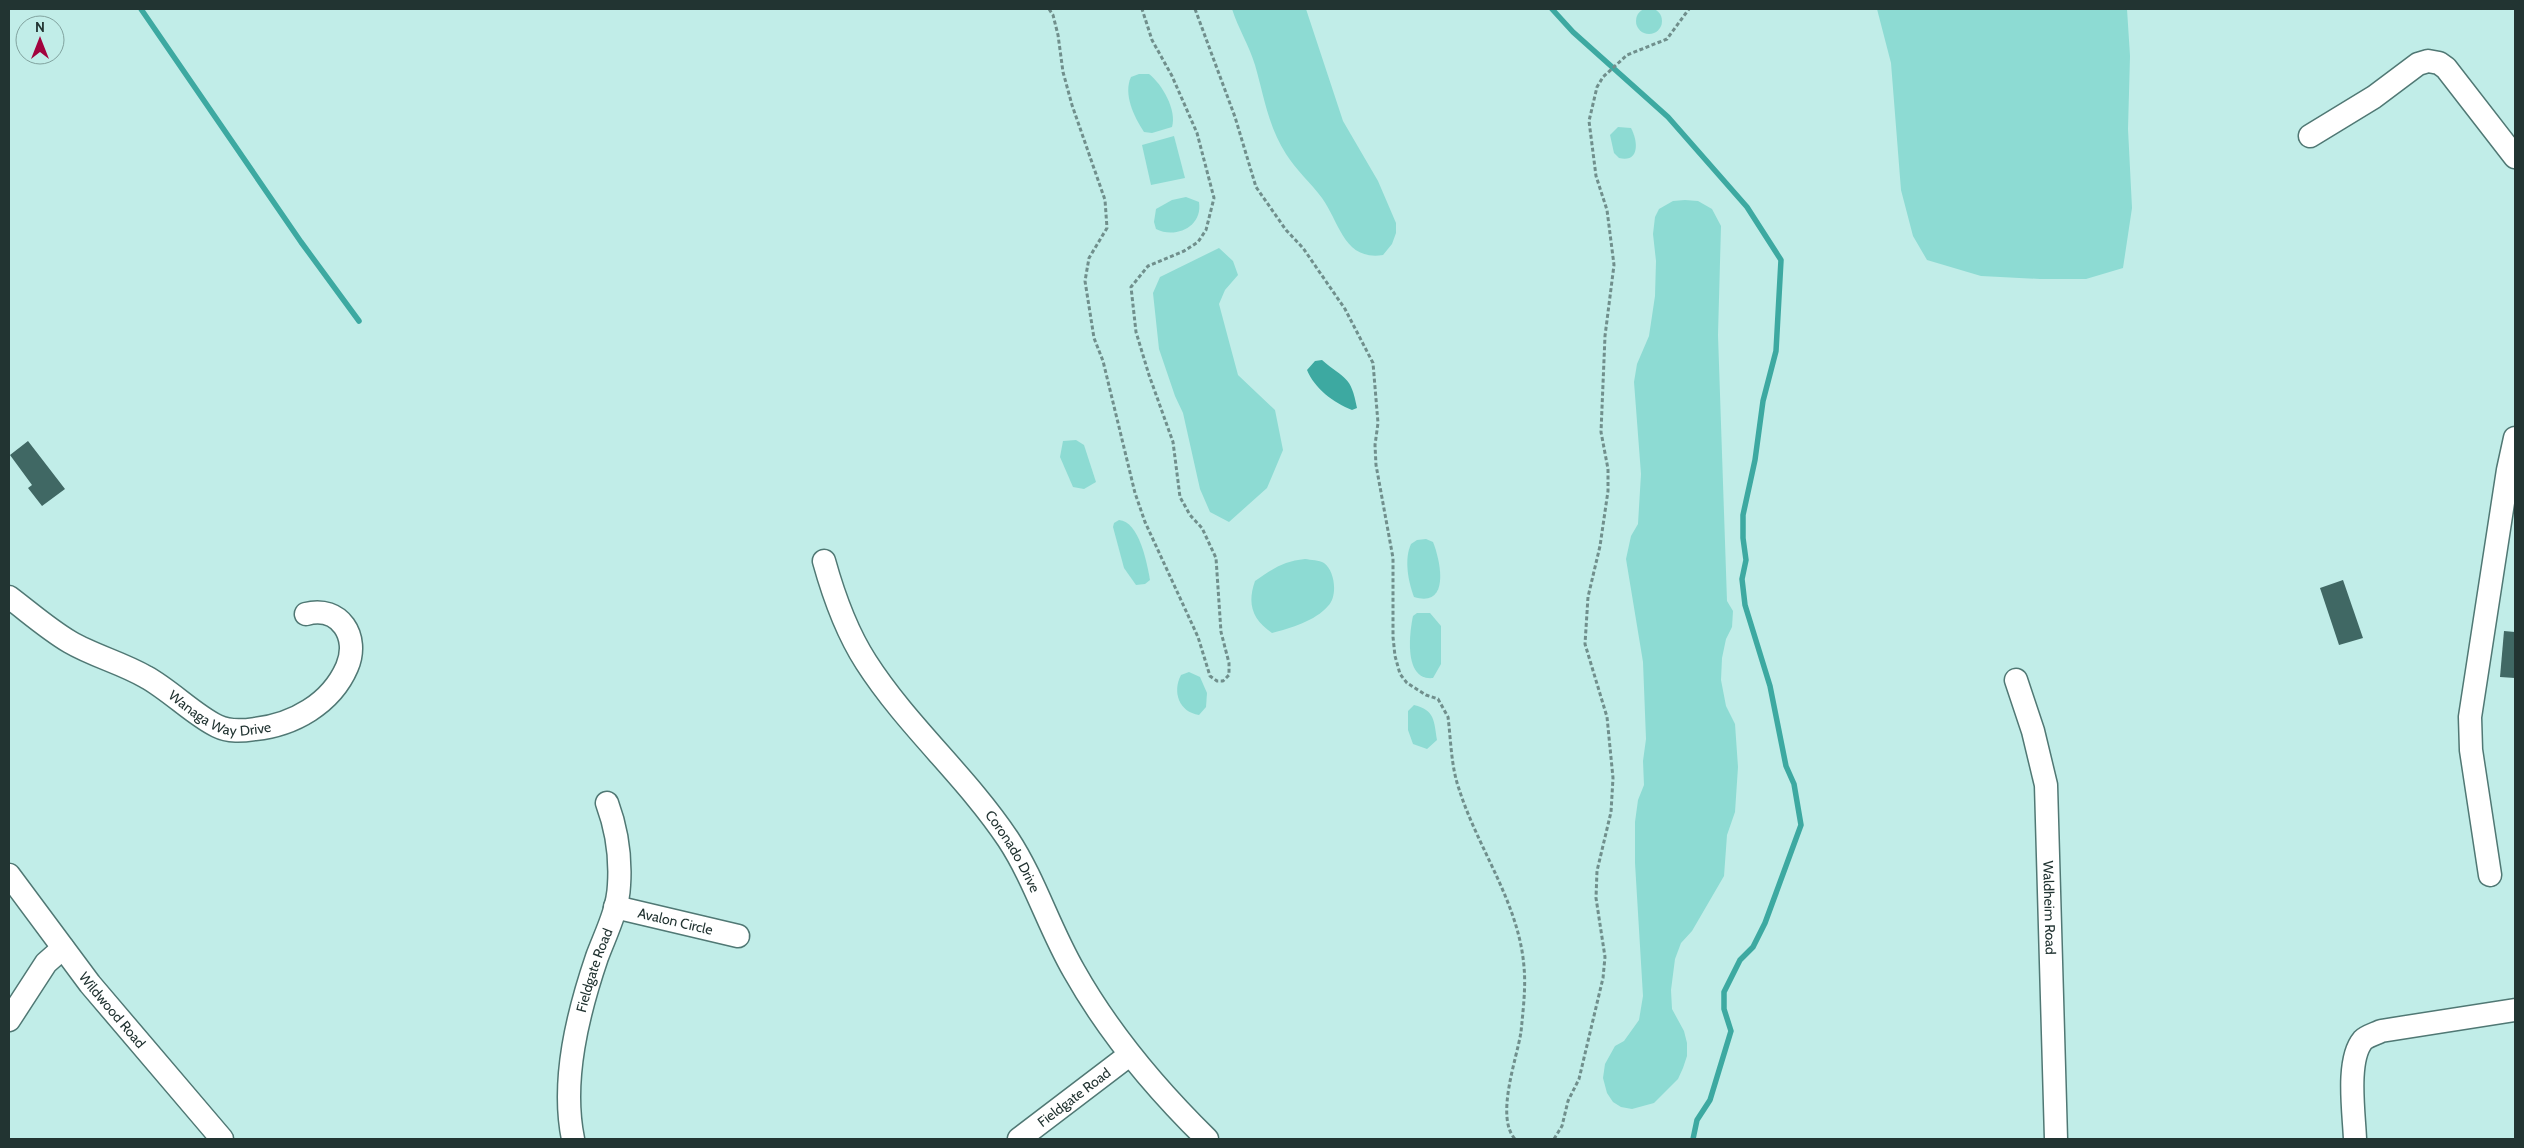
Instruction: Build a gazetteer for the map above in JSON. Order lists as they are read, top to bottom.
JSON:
{
  "streets": {
    "street": [
      "Wanaga Way Drive",
      "Coronado Drive",
      "Waldheim Road",
      "Avalon Circle",
      "Fieldgate Road",
      "Wildwood Road"
    ]
  },
  "crossings": [
    ["Coronado Drive", "Fieldgate Road"],
    ["Avalon Circle", "Fieldgate Road"]
  ],
  "north": "top"
}
